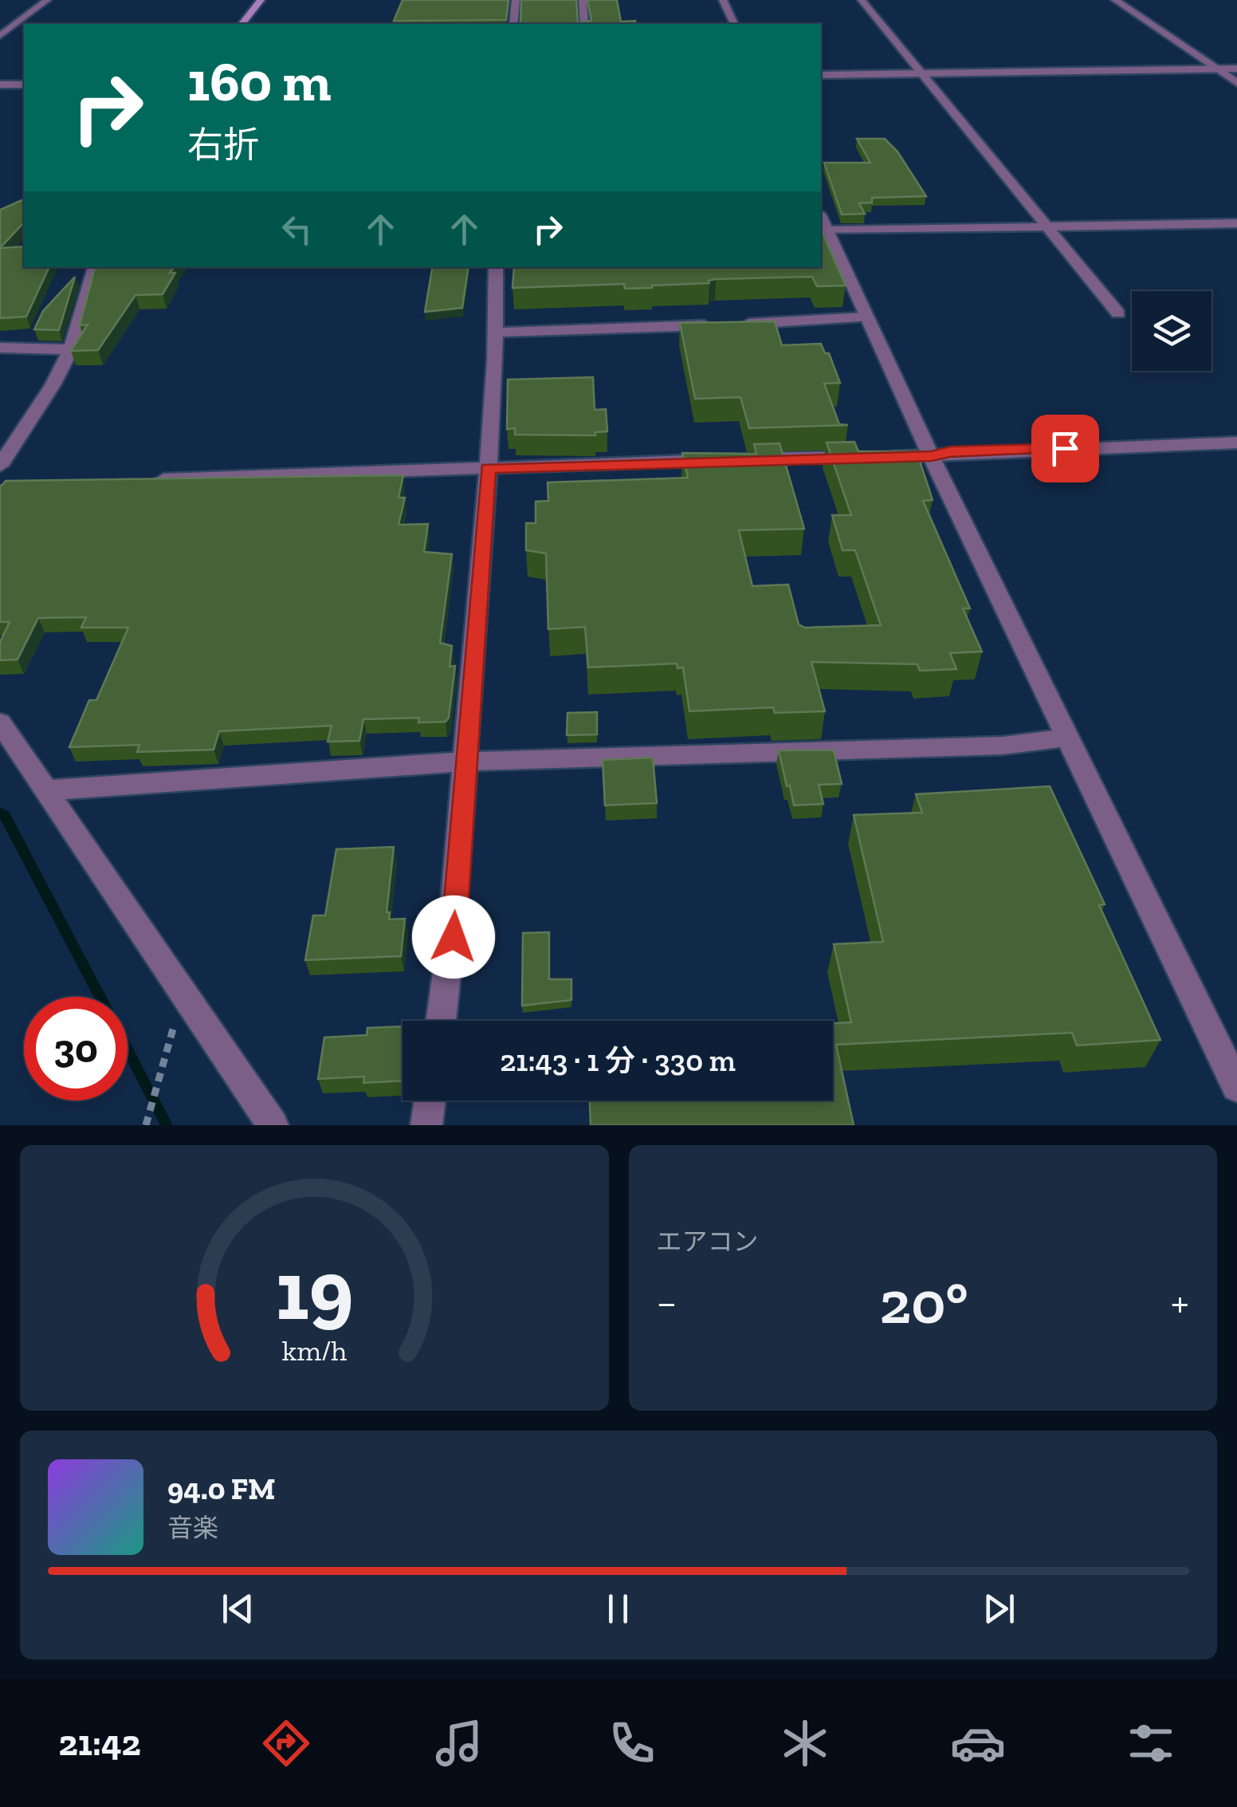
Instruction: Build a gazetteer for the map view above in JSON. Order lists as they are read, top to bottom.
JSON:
{
  "page": {
    "turn": ["160 m", "右折"],
    "limit": "30",
    "trip": "21:43 · 1 分 · 330 m",
    "tile": "エアコン",
    "heat": ["−", "20°", "+"],
    "song": ["94.0 FM", "音楽"],
    "tabs": "21:42",
    "gauge": ["19", "km/h"]
  }
}
